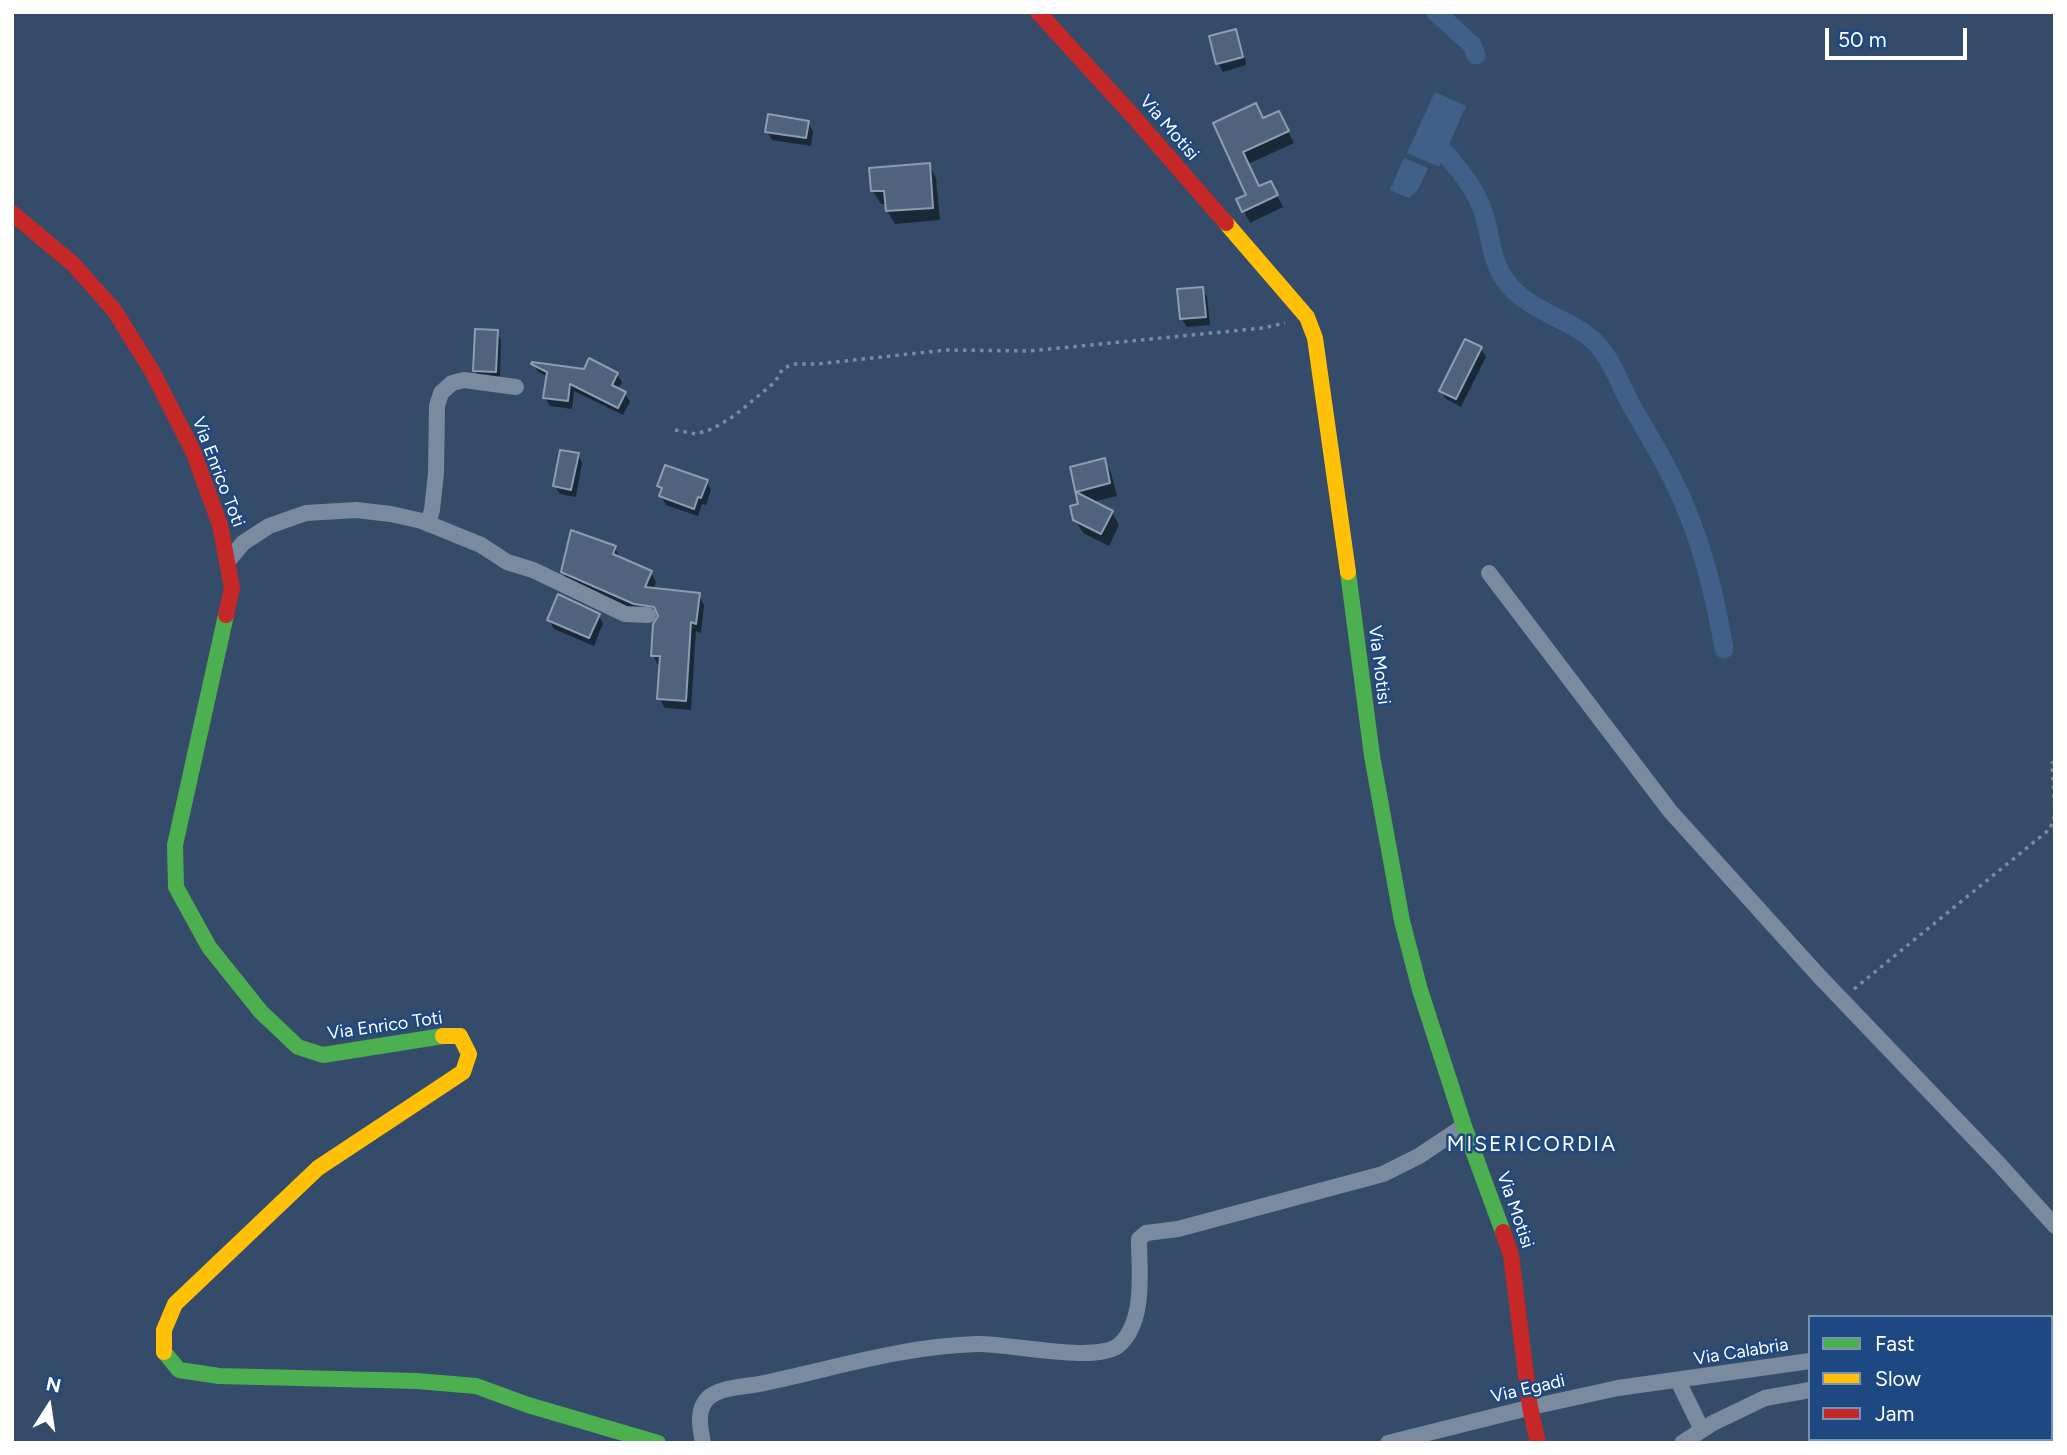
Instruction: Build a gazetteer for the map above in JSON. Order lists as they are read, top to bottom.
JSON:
{
  "streets": {
    "main road": ["Via Motisi", "Via Enrico Toti"],
    "street": ["Via Calabria", "Via Egadi"]
  },
  "crossings": [
    ["Via Motisi", "Via Egadi"],
    ["Via Calabria", "Via Egadi"]
  ],
  "districts": ["MISERICORDIA"],
  "legend": ["Fast", "Slow", "Jam"],
  "scale_bar": "50 m",
  "north": "top"
}
